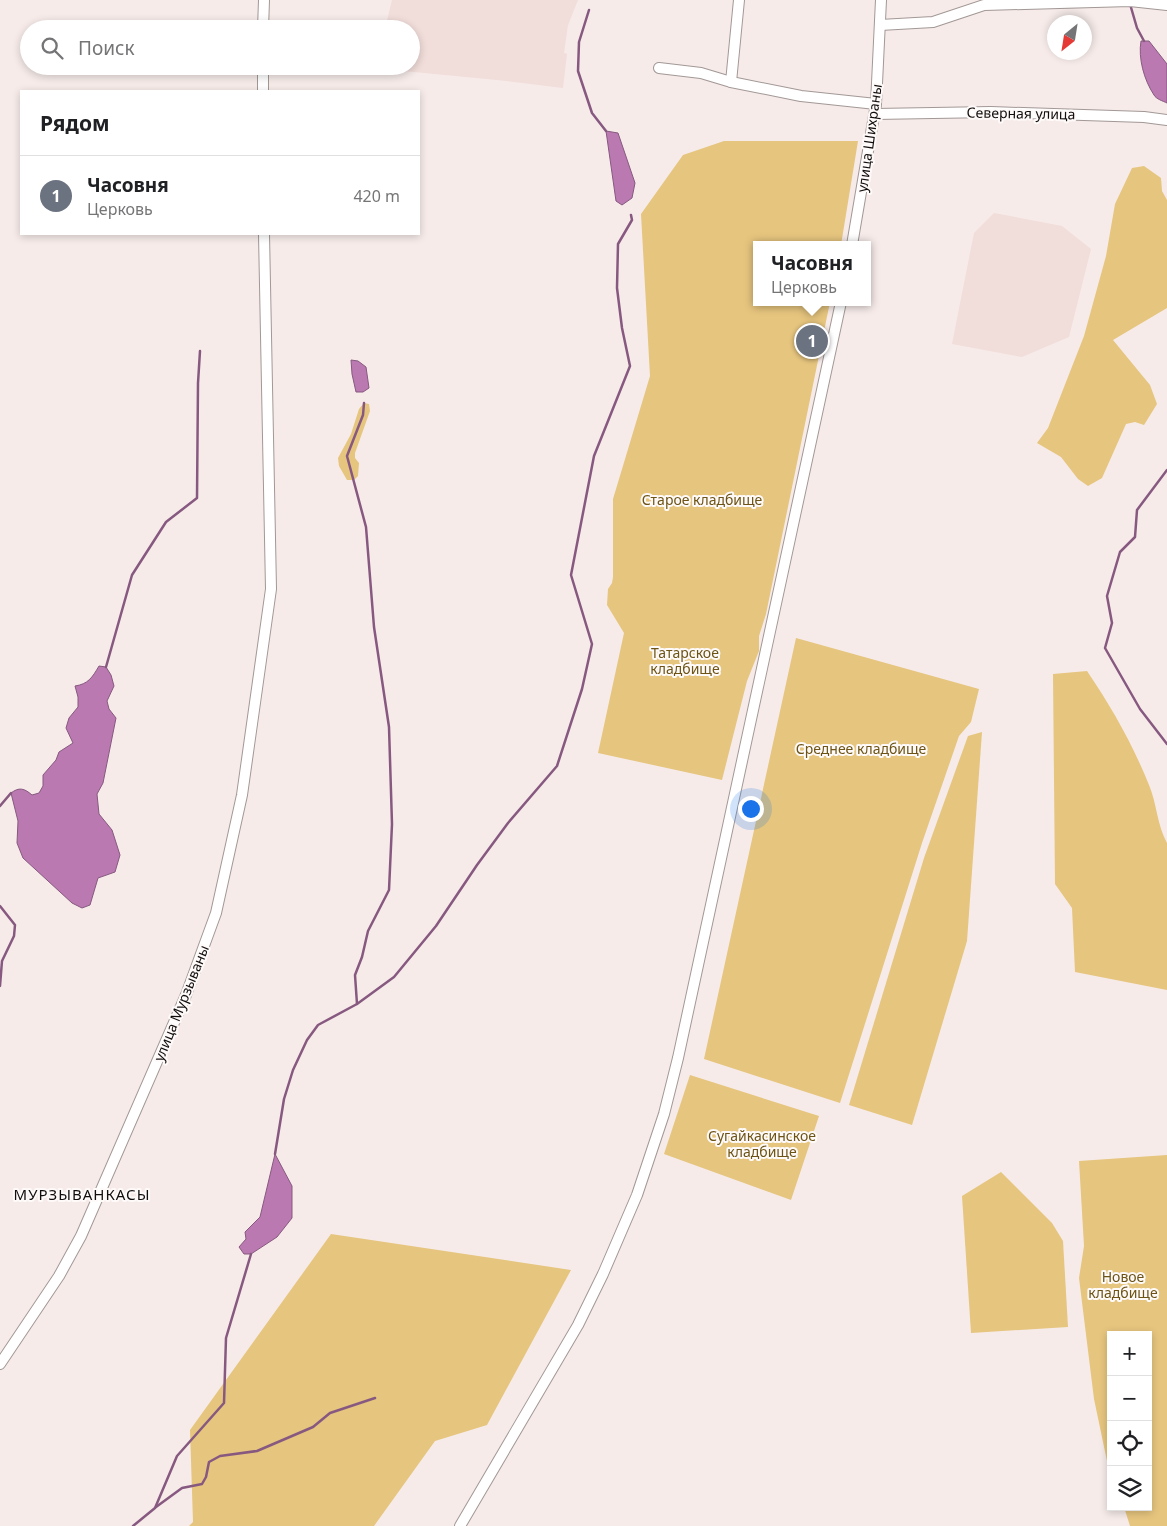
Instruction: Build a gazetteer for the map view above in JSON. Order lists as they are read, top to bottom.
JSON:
{
  "streets": {
    "street": ["Северная улица", "улица Шихраны", "улица Мурзываны"]
  },
  "crossings": [
    ["Северная улица", "улица Шихраны"]
  ],
  "districts": ["МУРЗЫВАНКАСЫ"],
  "parks": [
    "Старое кладбище",
    "Татарское кладбище",
    "Среднее кладбище",
    "Сугайкасинское кладбище",
    "Новое кладбище"
  ],
  "north": "bottom left",
  "page": {
    "search": "Поиск",
    "heading": "Рядом",
    "list": [
      {
        "mark": "1",
        "name": "Часовня",
        "note": "Церковь",
        "value": "420 m"
      }
    ],
    "popup": ["Часовня", "Церковь"],
    "pins": "1",
    "map_buttons": ["+", "−"]
  }
}
